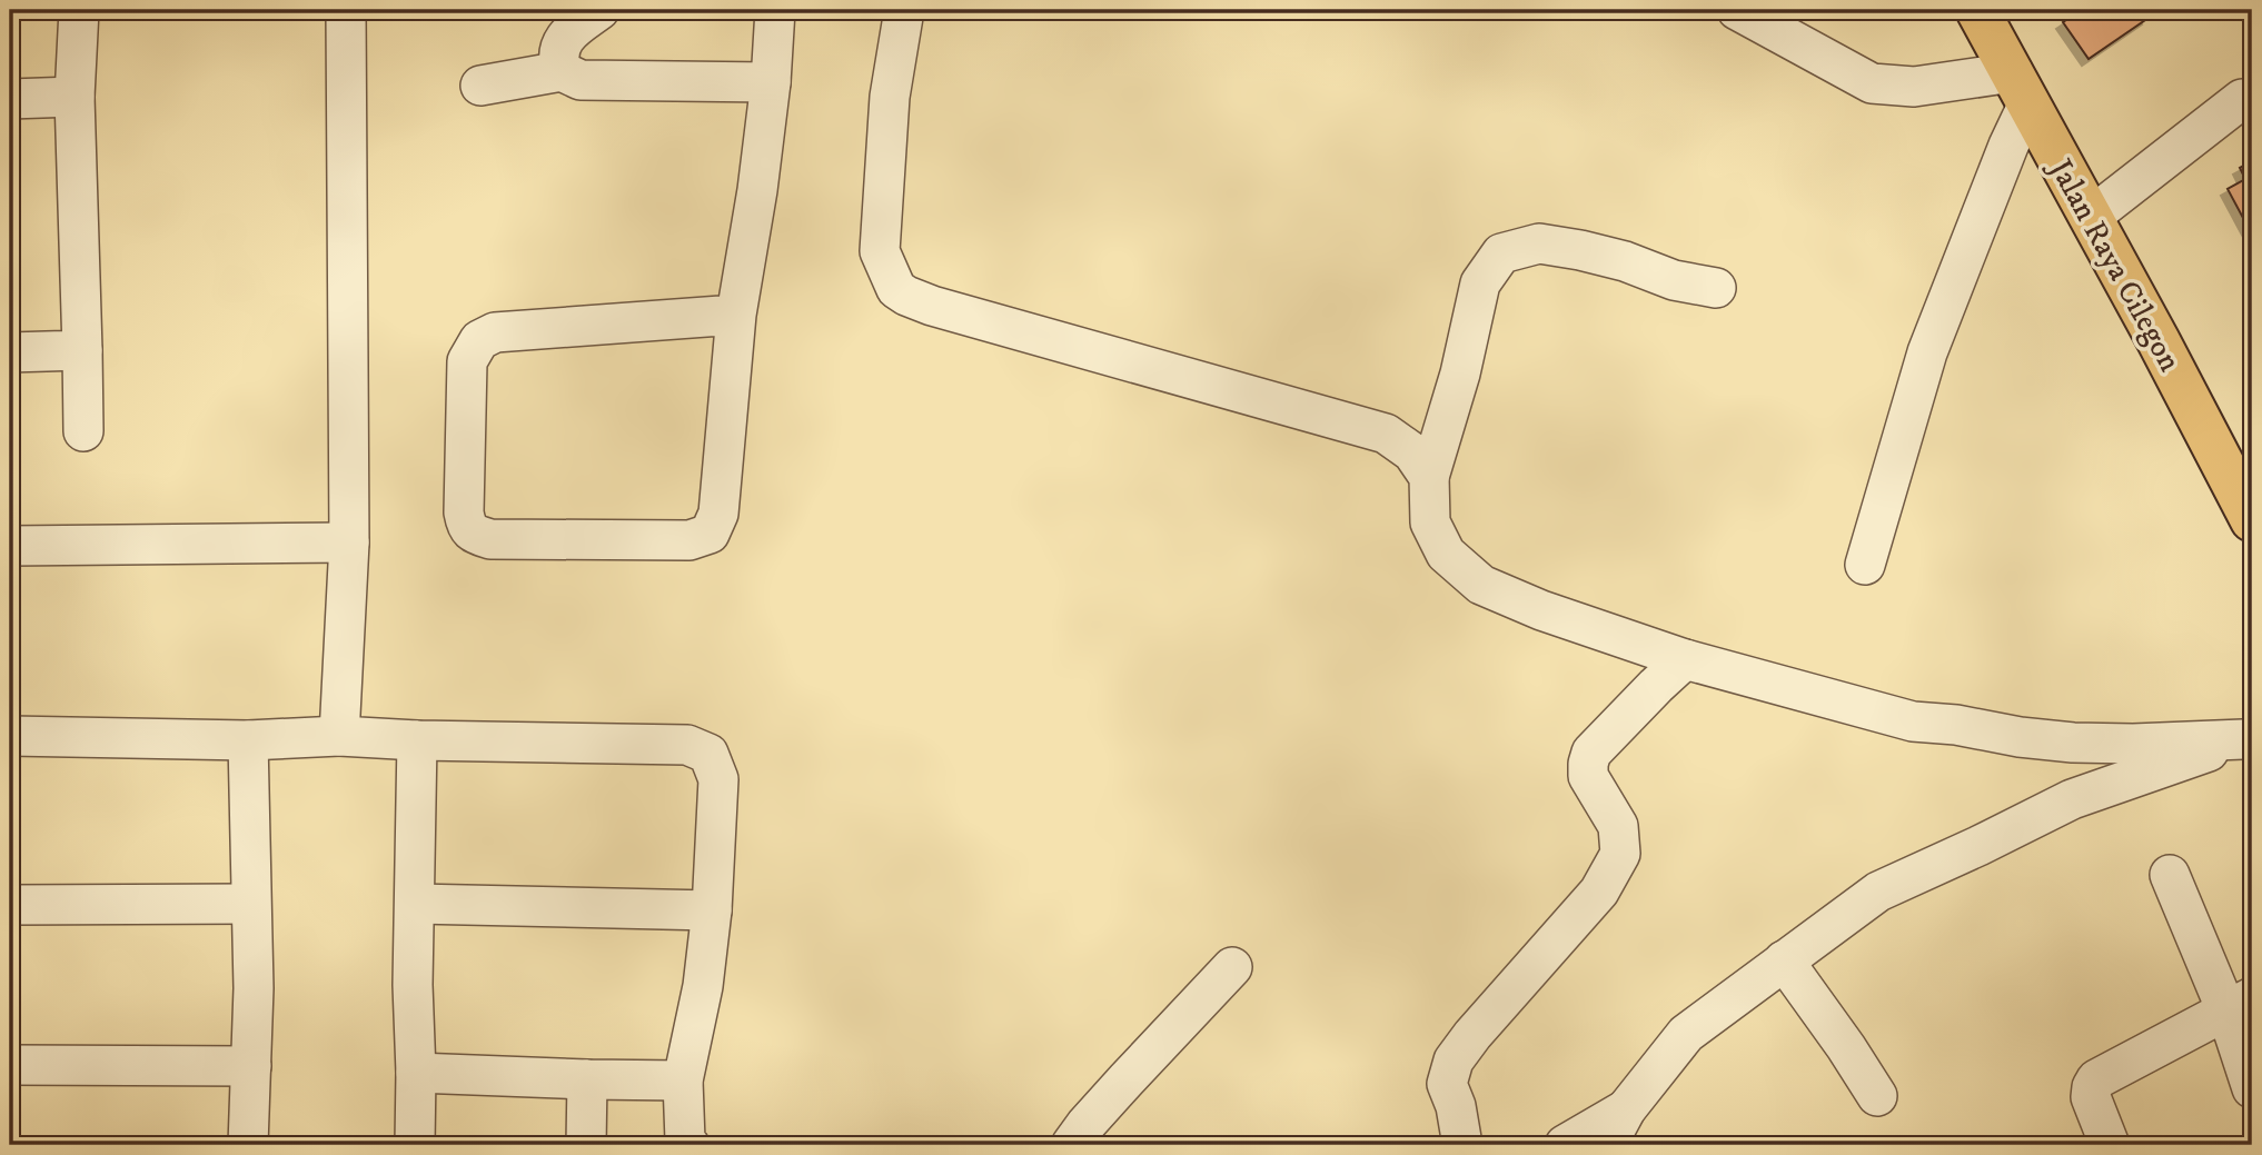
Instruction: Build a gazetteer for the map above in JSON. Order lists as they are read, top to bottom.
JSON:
{
  "streets": {
    "highway": ["Jalan Raya Cilegon"]
  }
}
